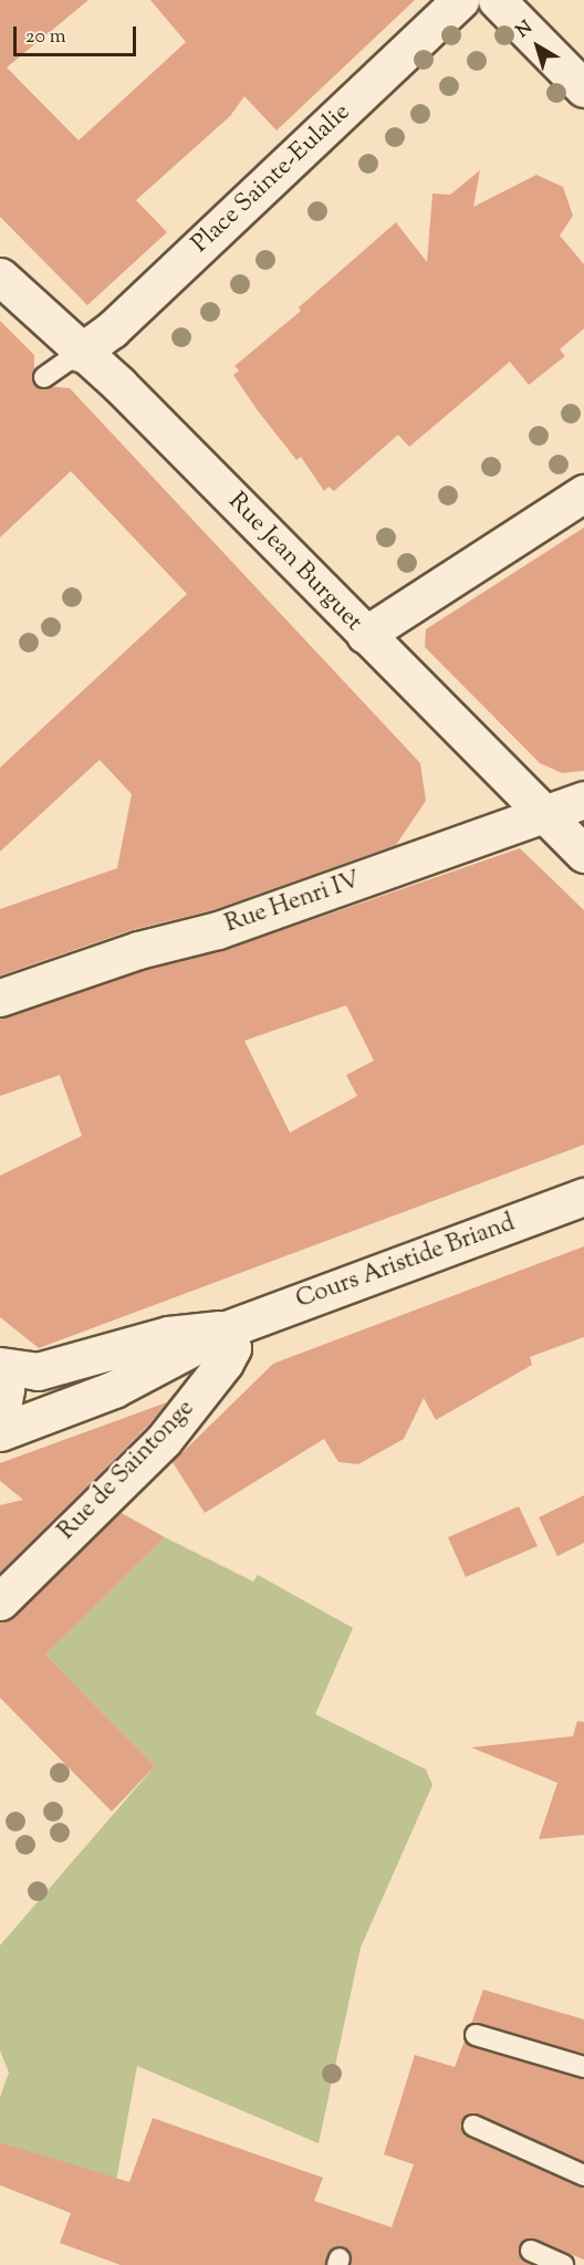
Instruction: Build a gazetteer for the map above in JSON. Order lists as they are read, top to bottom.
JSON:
{
  "streets": {
    "street": [
      "Place Sainte-Eulalie",
      "Rue Jean Burguet",
      "Rue Henri IV",
      "Cours Aristide Briand",
      "Rue de Saintonge"
    ]
  },
  "crossings": [
    ["Place Sainte-Eulalie", "Rue Jean Burguet"],
    ["Rue Jean Burguet", "Rue Henri IV"],
    ["Cours Aristide Briand", "Rue de Saintonge"]
  ],
  "scale_bar": "20 m",
  "north": "top left"
}
